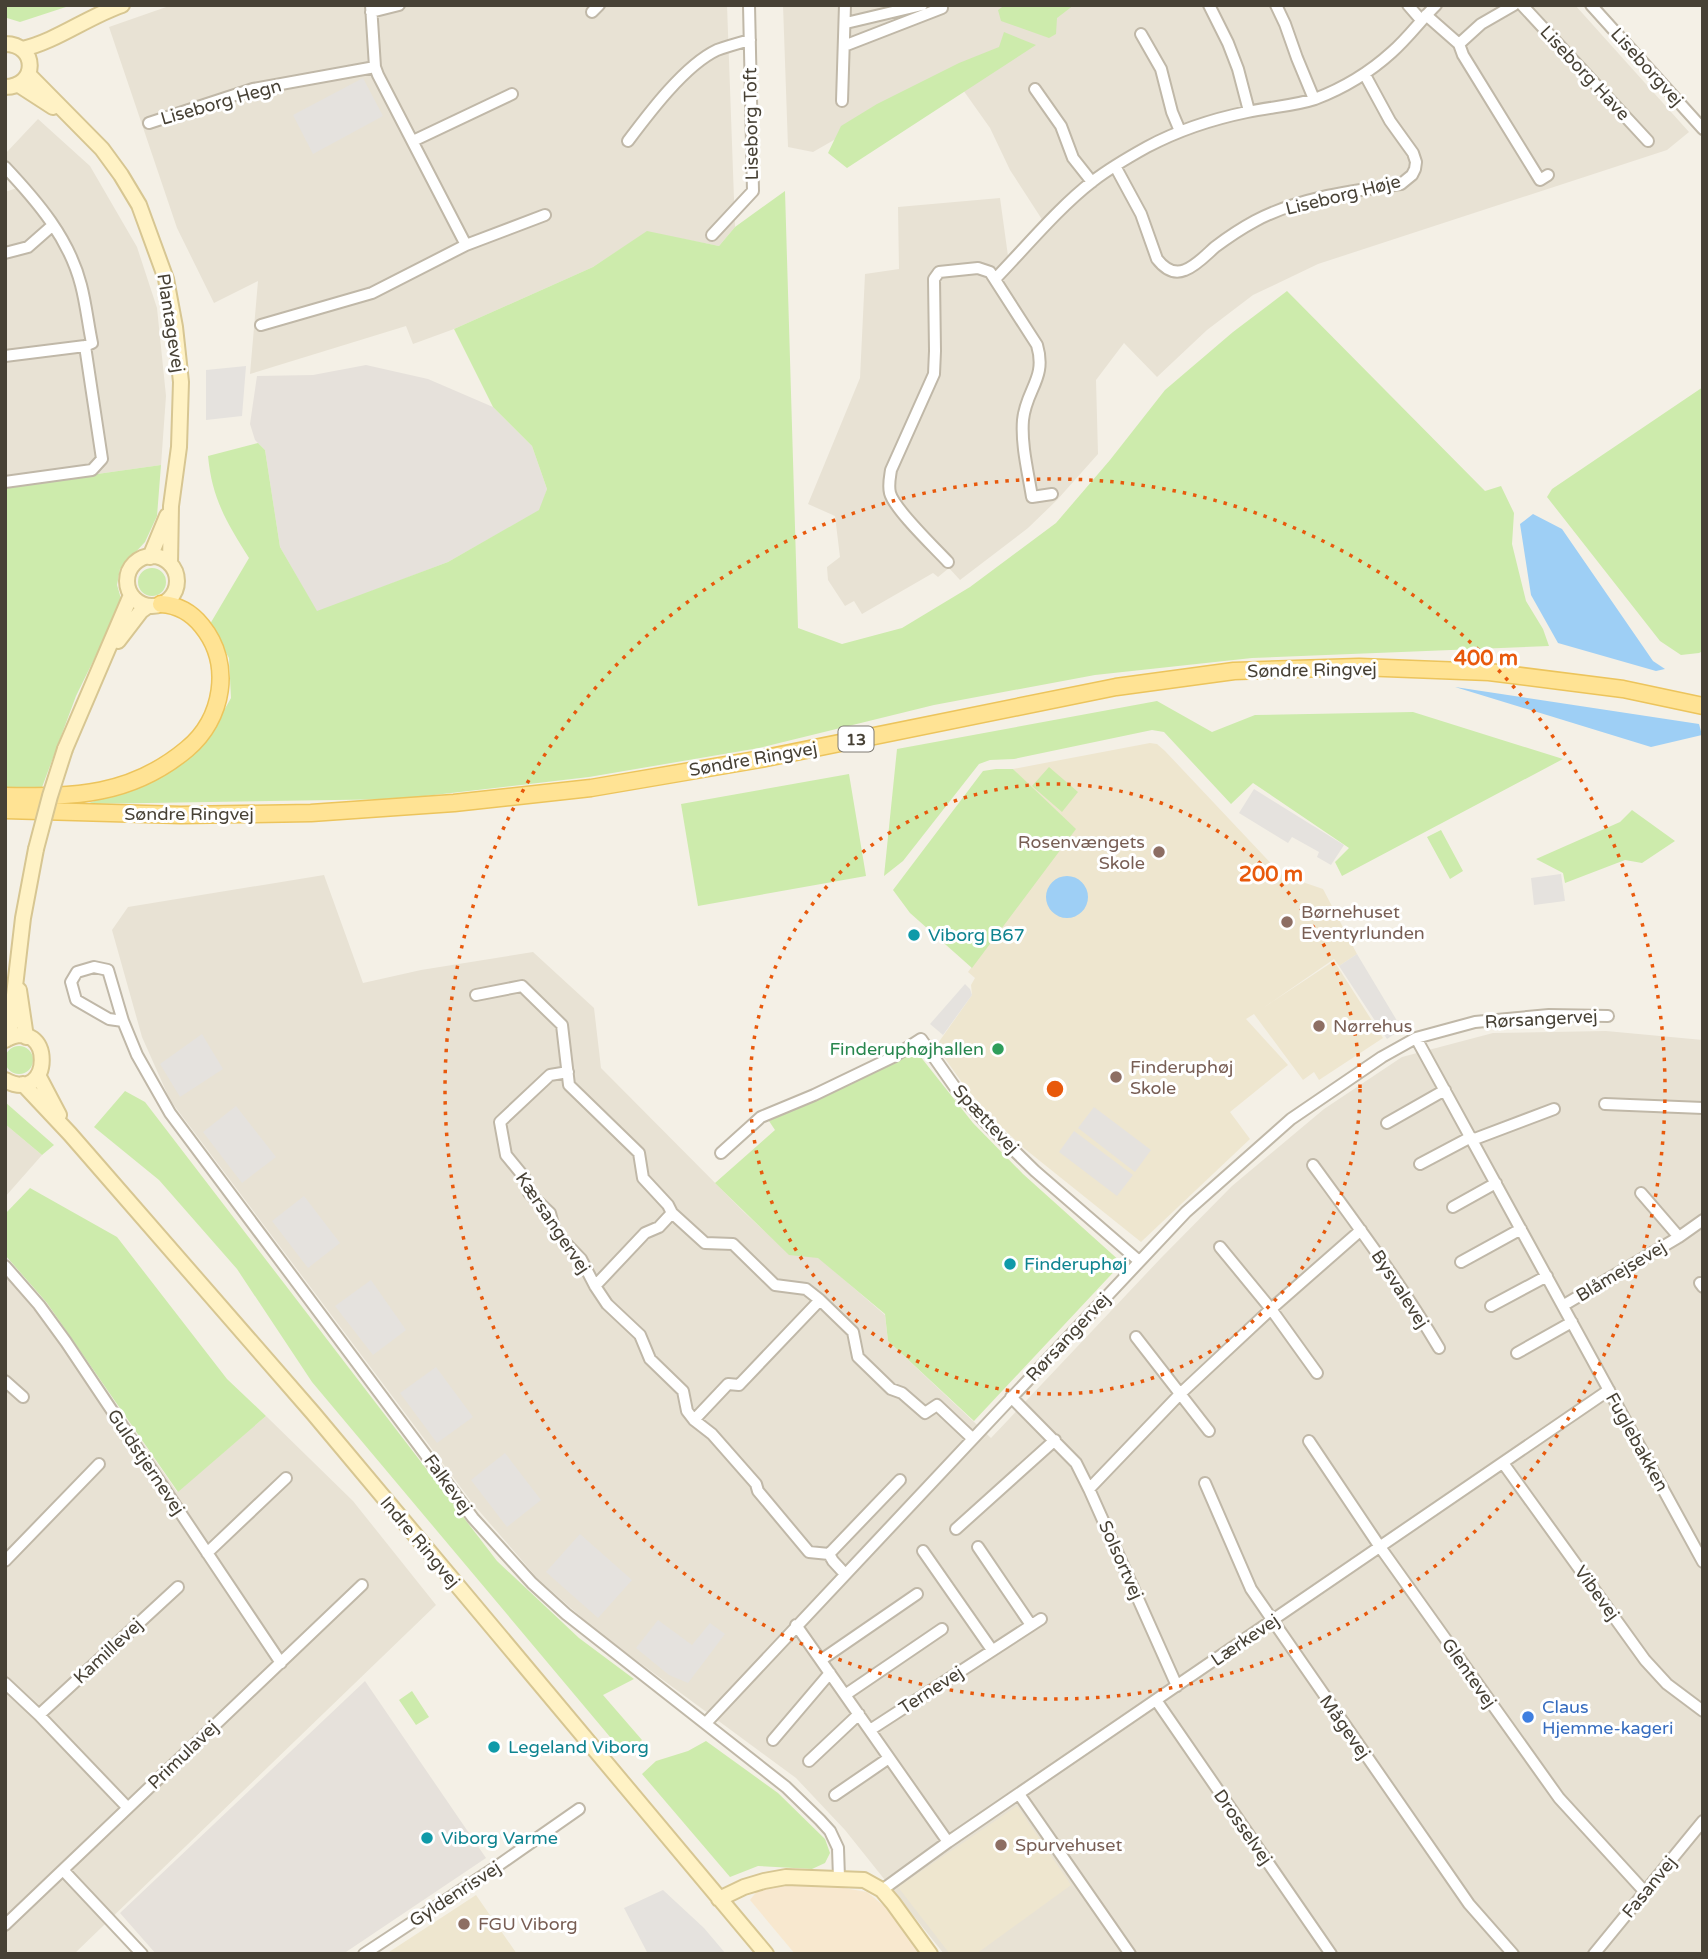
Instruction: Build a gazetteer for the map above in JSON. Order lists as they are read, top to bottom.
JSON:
{
  "streets": {
    "main road": ["Søndre Ringvej", "13"],
    "street": [
      "Liseborgvej",
      "Liseborg Have",
      "Liseborg Hegn",
      "Liseborg Toft",
      "Liseborg Høje",
      "Plantagevej",
      "Rørsangervej",
      "Spættevej",
      "Kærsangervej",
      "Blåmejsevej",
      "Bysvalevej",
      "Fuglebakken",
      "Guldstjernevej",
      "Falkevej",
      "Indre Ringvej",
      "Solsortvej",
      "Vibevej",
      "Lærkevej",
      "Kamillevej",
      "Glentevej",
      "Ternevej",
      "Mågevej",
      "Primulavej",
      "Drosselvej",
      "Fasanvej",
      "Gyldenrisvej"
    ]
  },
  "crossings": [
    ["Rørsangervej", "Spættevej"],
    ["Rørsangervej", "Kærsangervej"],
    ["Rørsangervej", "Fuglebakken"],
    ["Rørsangervej", "Falkevej"],
    ["Rørsangervej", "Solsortvej"],
    ["Blåmejsevej", "Fuglebakken"],
    ["Bysvalevej", "Solsortvej"],
    ["Fuglebakken", "Lærkevej"],
    ["Guldstjernevej", "Primulavej"],
    ["Solsortvej", "Lærkevej"],
    ["Vibevej", "Lærkevej"],
    ["Lærkevej", "Glentevej"],
    ["Lærkevej", "Mågevej"],
    ["Lærkevej", "Drosselvej"],
    ["Glentevej", "Fasanvej"]
  ],
  "places": [
    "Rosenvængets Skole",
    "Børnehuset Eventyrlunden",
    "Viborg B67",
    "Nørrehus",
    "Finderuphøjhallen",
    "Finderuphøj Skole",
    "Finderuphøj",
    "Claus Hjemme-kageri",
    "Legeland Viborg",
    "Viborg Varme",
    "Spurvehuset",
    "FGU Viborg"
  ],
  "rings": ["400 m", "200 m"]
}
